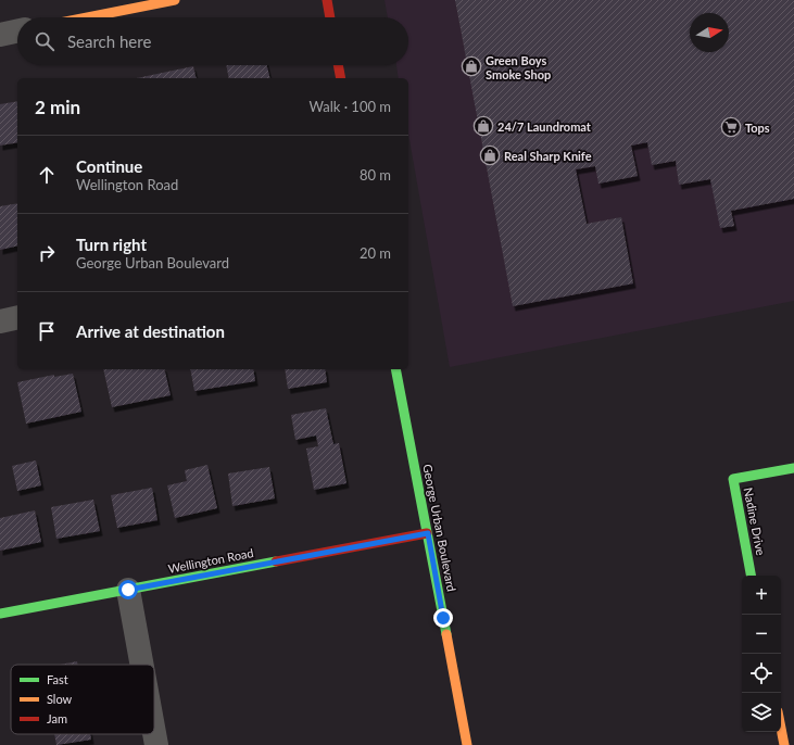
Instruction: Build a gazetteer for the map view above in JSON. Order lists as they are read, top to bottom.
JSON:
{
  "streets": {
    "street": ["Nadine Drive", "George Urban Boulevard", "Wellington Road"]
  },
  "crossings": [
    ["George Urban Boulevard", "Wellington Road"]
  ],
  "places": {
    "shop": ["Green Boys Smoke Shop", "24/7 Laundromat", "Real Sharp Knife"],
    "supermarket": ["Tops"]
  },
  "legend": ["Fast", "Slow", "Jam"],
  "north": "right",
  "page": {
    "search": "Search here",
    "heading": ["2 min", "Walk · 100 m"],
    "list": [
      ["Continue", "Wellington Road", "80 m"],
      ["Turn right", "George Urban Boulevard", "20 m"],
      "Arrive at destination"
    ],
    "map_buttons": ["+", "−"]
  }
}
